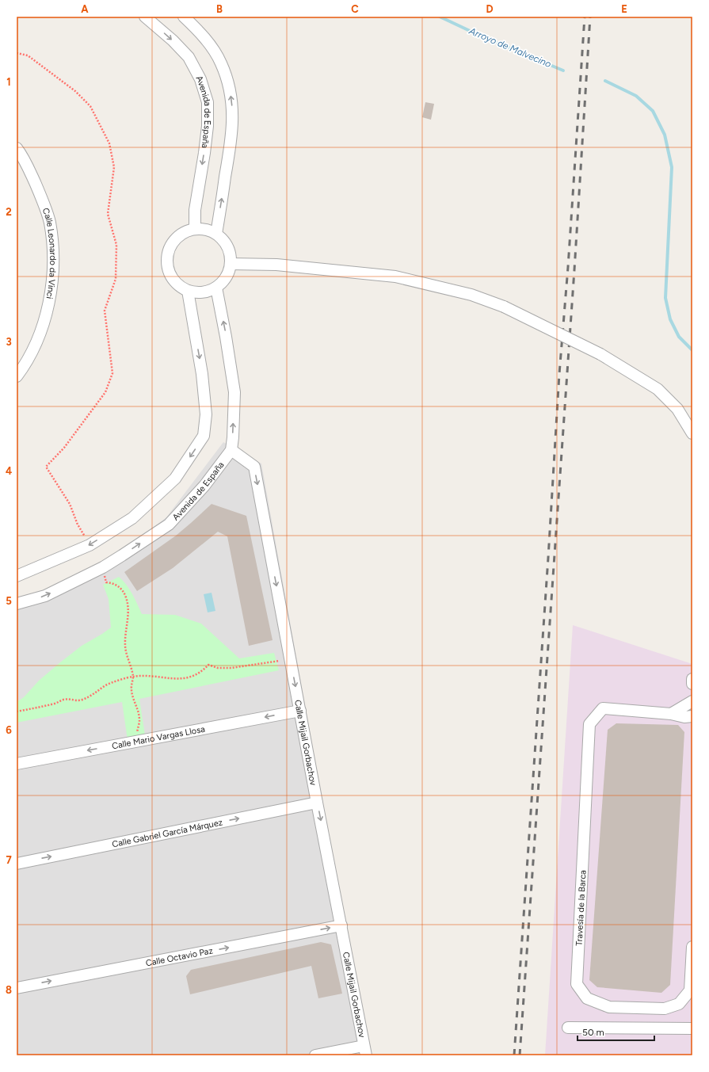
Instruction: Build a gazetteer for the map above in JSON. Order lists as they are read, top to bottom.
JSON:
{
  "streets": {
    "street": [
      "Avenida de España",
      "Calle Leonardo da Vinci",
      "Calle Mario Vargas Llosa",
      "Calle Mijail Gorbachov",
      "Calle Gabriel García Márquez",
      "Travesía de la Barca",
      "Calle Octavio Paz"
    ]
  },
  "crossings": [
    ["Avenida de España", "Calle Mijail Gorbachov"],
    ["Calle Mario Vargas Llosa", "Calle Mijail Gorbachov"],
    ["Calle Mijail Gorbachov", "Calle Gabriel García Márquez"],
    ["Calle Mijail Gorbachov", "Calle Octavio Paz"]
  ],
  "one_way": [
    "Calle Mario Vargas Llosa",
    "Calle Mijail Gorbachov",
    "Calle Gabriel García Márquez",
    "Calle Octavio Paz"
  ],
  "water": ["Arroyo de Malvecino"],
  "scale_bar": "50 m",
  "grid": {
    "columns": [
      "A",
      "B",
      "C",
      "D",
      "E"
    ],
    "rows": [
      "1",
      "2",
      "3",
      "4",
      "5",
      "6",
      "7",
      "8"
    ]
  }
}
